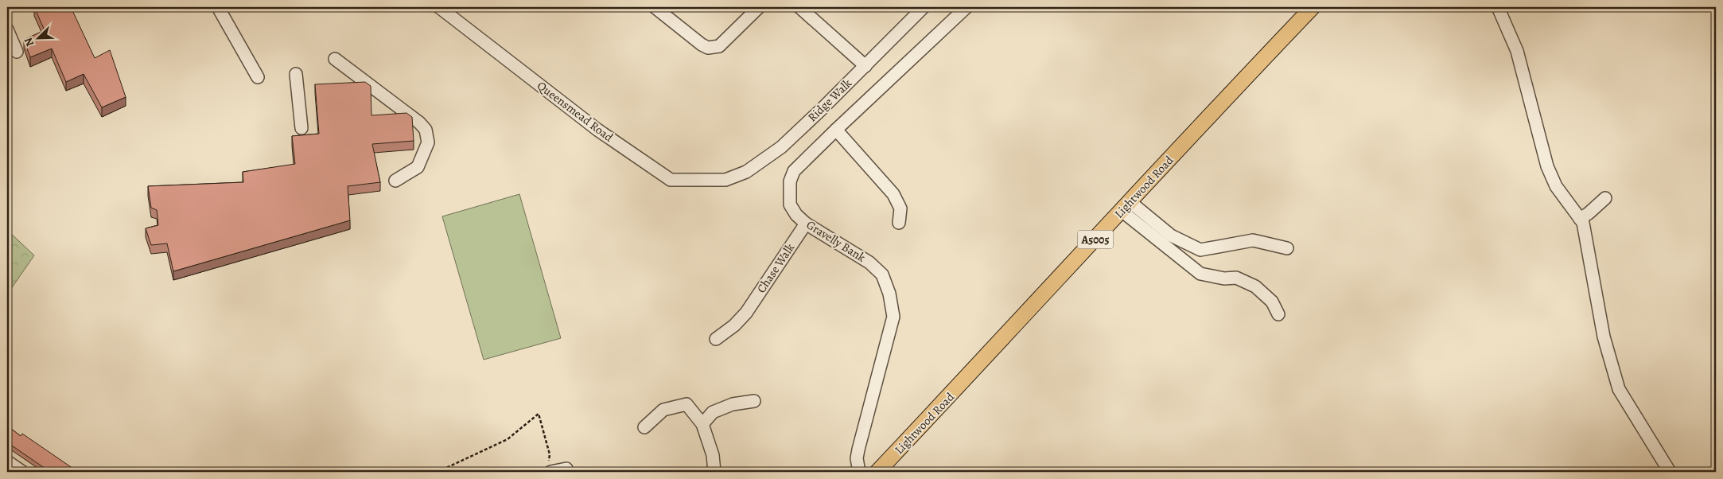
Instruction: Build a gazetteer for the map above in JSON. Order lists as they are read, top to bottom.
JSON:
{
  "streets": {
    "main road": ["Lightwood Road", "A5005"],
    "street": [
      "Ridge Walk",
      "Queensmead Road",
      "Gravelly Bank",
      "Chase Walk"
    ]
  },
  "crossings": [
    ["Ridge Walk", "Queensmead Road"],
    ["Gravelly Bank", "Chase Walk"]
  ],
  "north": "bottom left"
}
